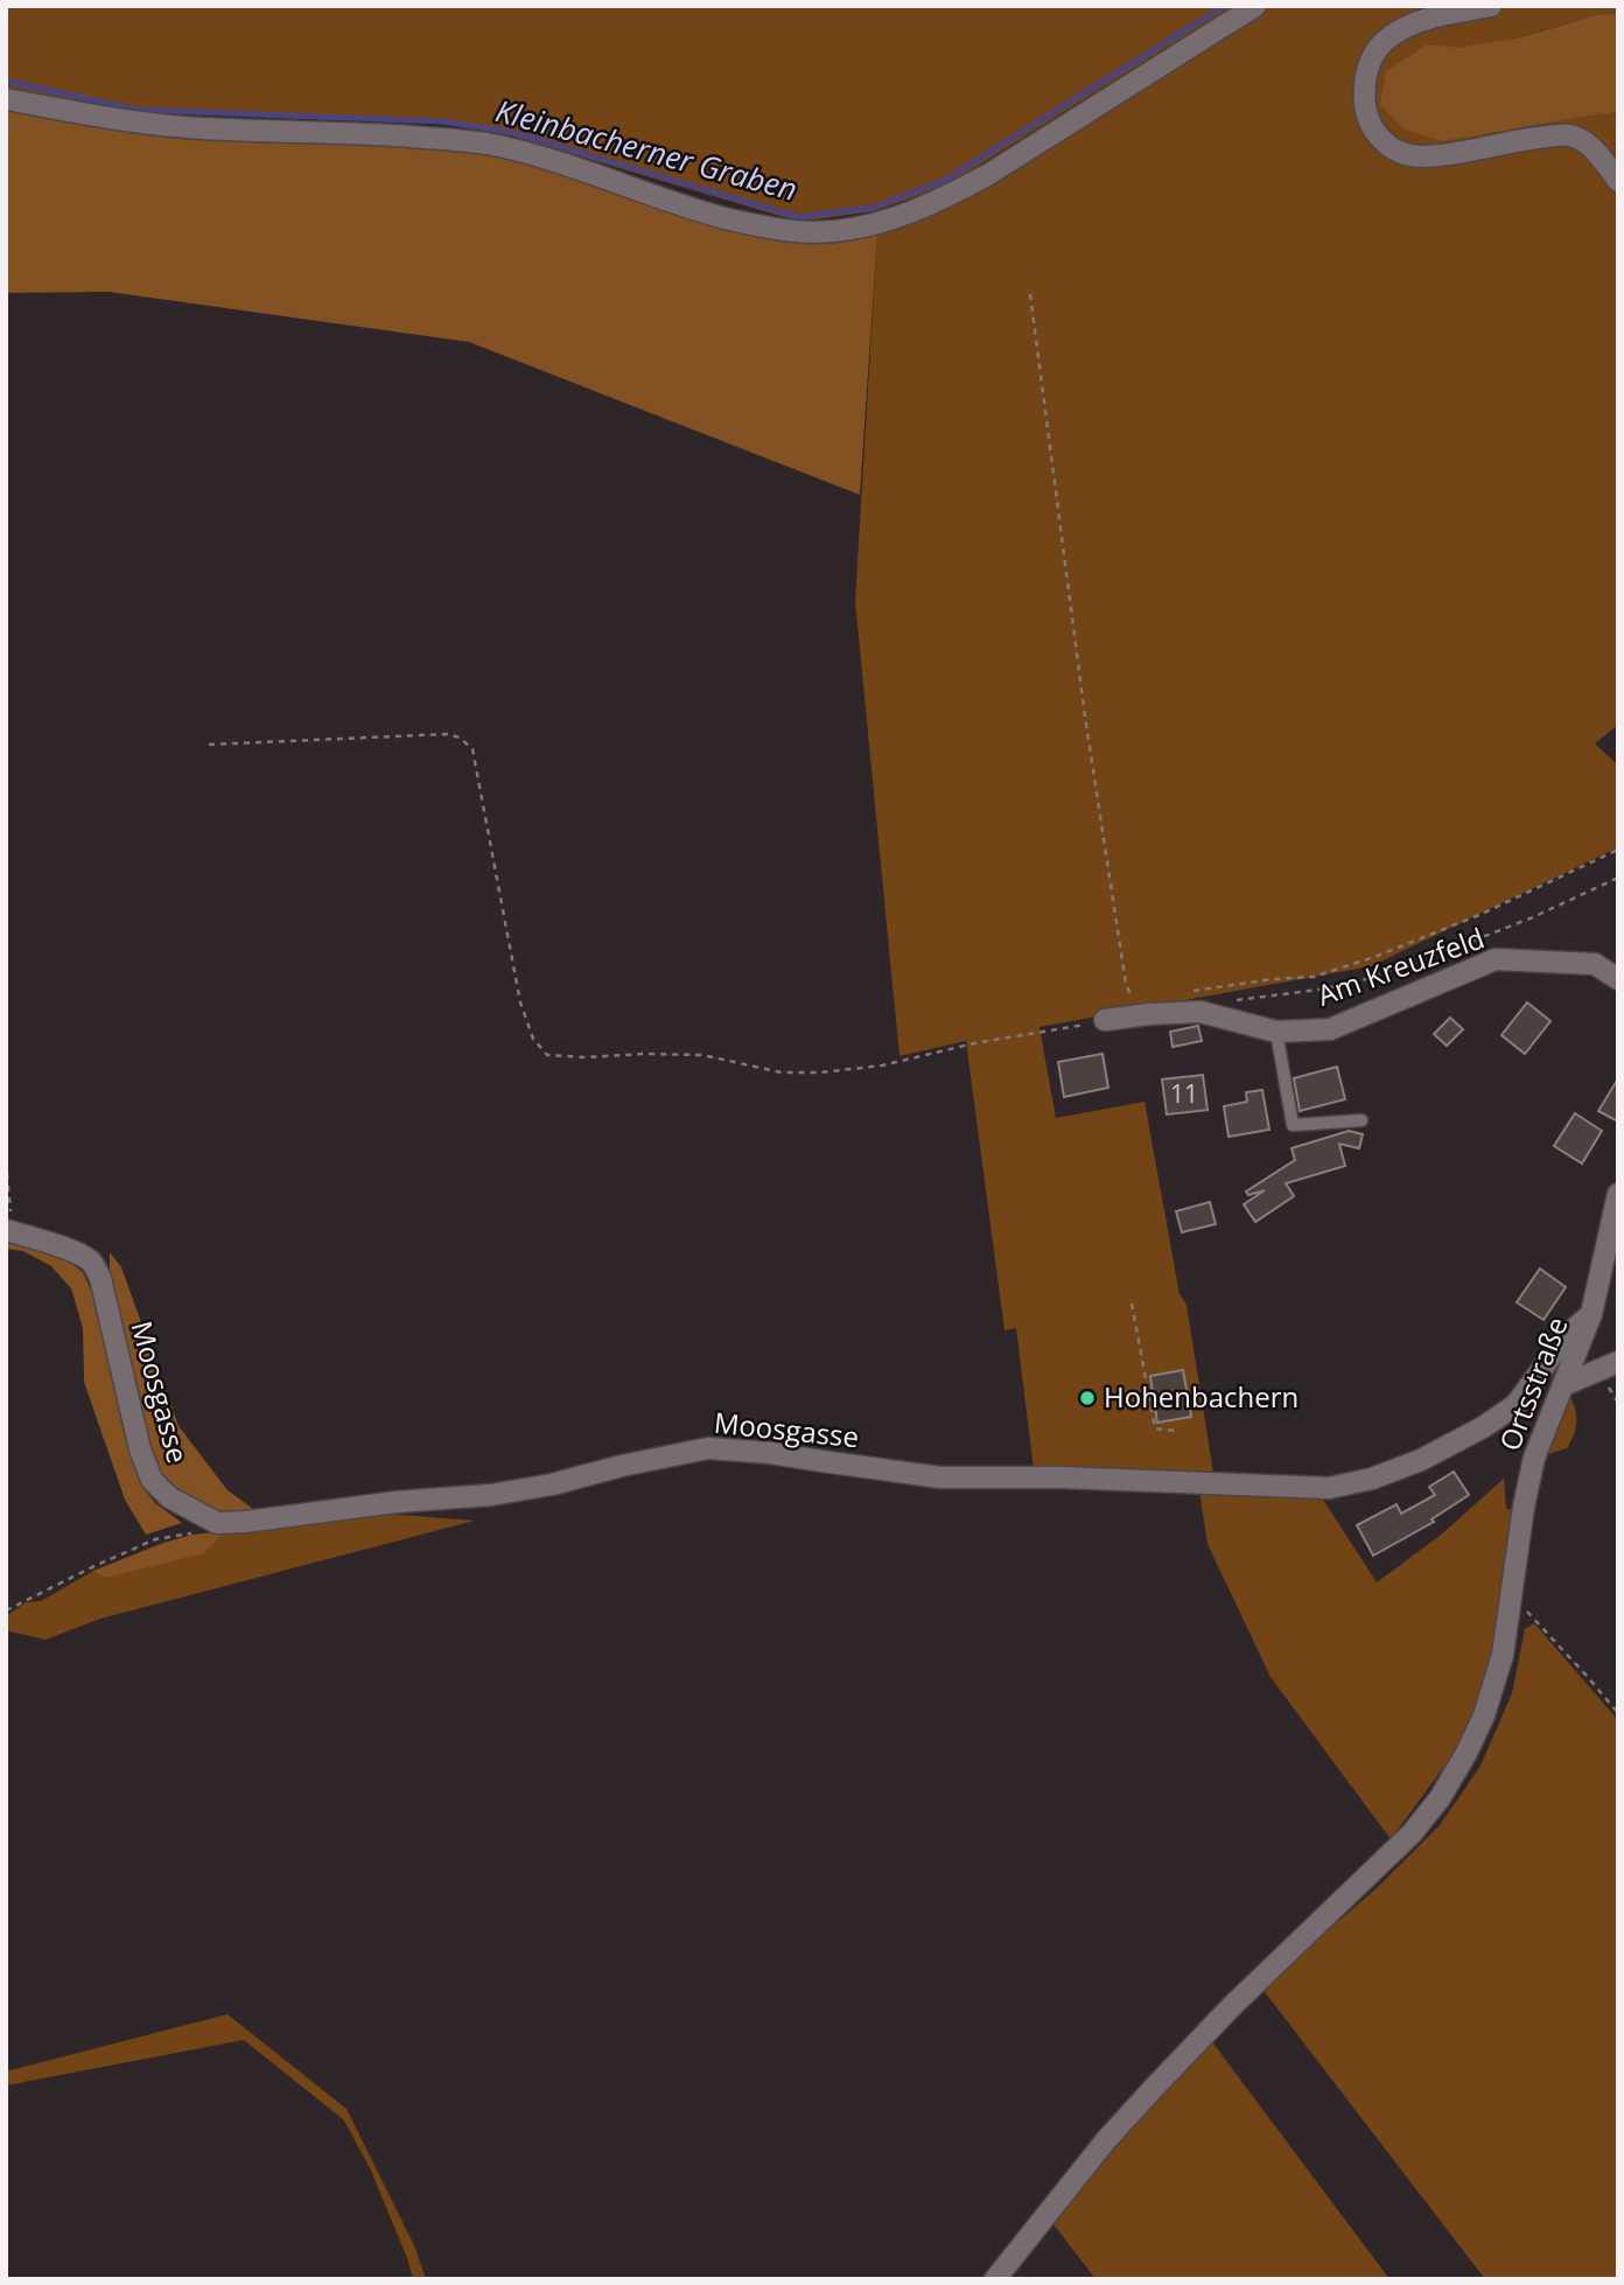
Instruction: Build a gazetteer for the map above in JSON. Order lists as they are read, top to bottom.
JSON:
{
  "streets": {
    "street": ["Am Kreuzfeld", "Ortsstraße", "Moosgasse"]
  },
  "crossings": [
    ["Ortsstraße", "Moosgasse"]
  ],
  "water": ["Kleinbacherner Graben"],
  "places": ["Hohenbachern"],
  "house_numbers": ["11"]
}
